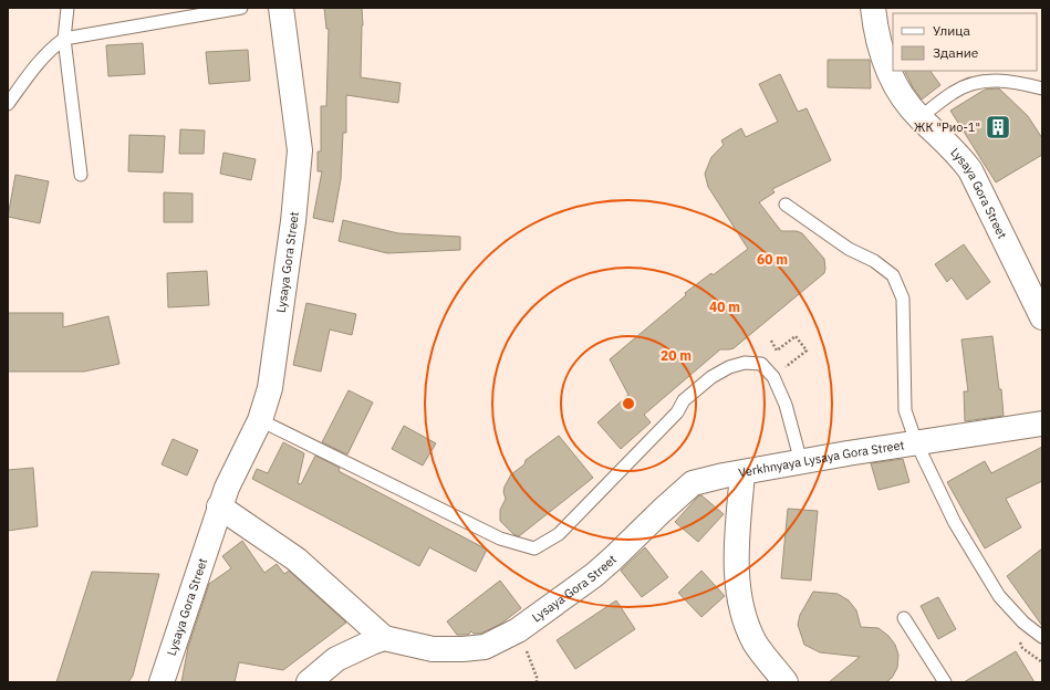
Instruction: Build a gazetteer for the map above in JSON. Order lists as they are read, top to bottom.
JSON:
{
  "streets": {
    "street": ["Lysaya Gora Street", "Verkhnyaya Lysaya Gora Street"]
  },
  "crossings": [
    ["Lysaya Gora Street", "Verkhnyaya Lysaya Gora Street"]
  ],
  "places": {
    "building": ["ЖК \"Рио-1\""]
  },
  "legend": ["Улица", "Здание"],
  "rings": ["60 m", "40 m", "20 m"]
}
